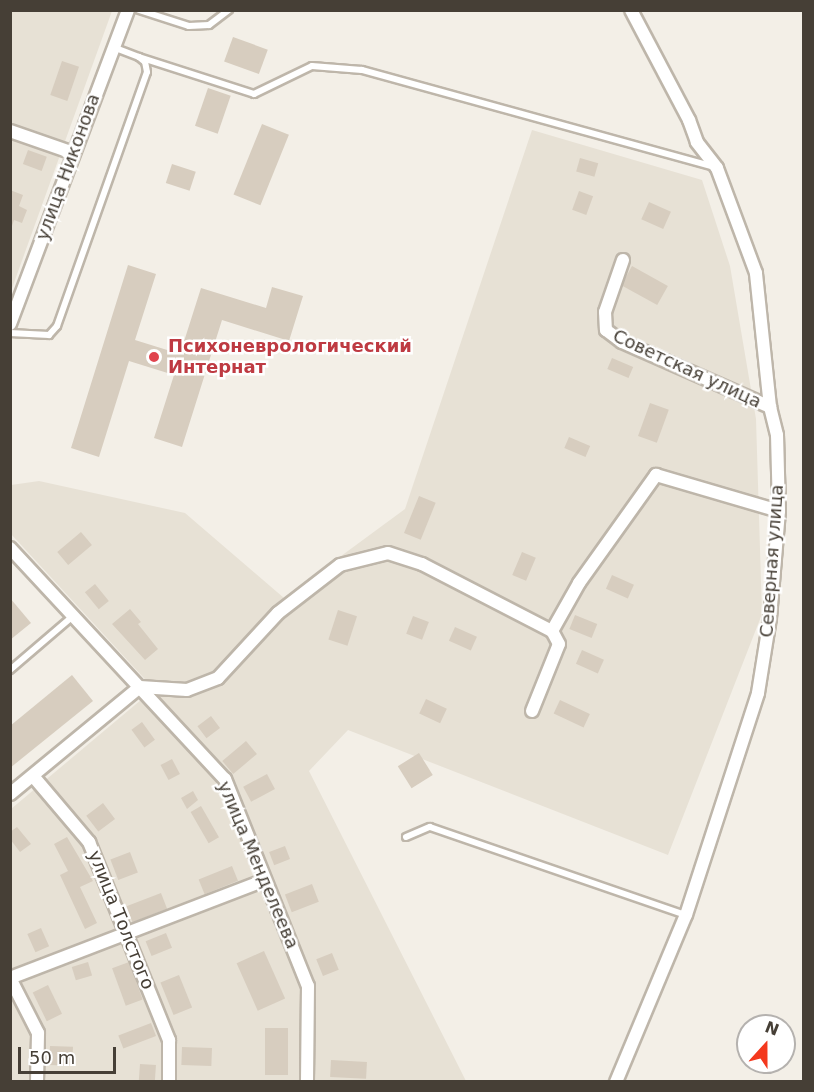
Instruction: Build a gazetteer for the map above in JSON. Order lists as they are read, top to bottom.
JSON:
{
  "streets": {
    "street": [
      "улица Никонова",
      "Советская улица",
      "Северная улица",
      "улица Менделеева",
      "улица Толстого"
    ]
  },
  "crossings": [
    ["Советская улица", "Северная улица"]
  ],
  "places": ["Психоневрологический Интернат"],
  "scale_bar": "50 m",
  "north": "top"
}
